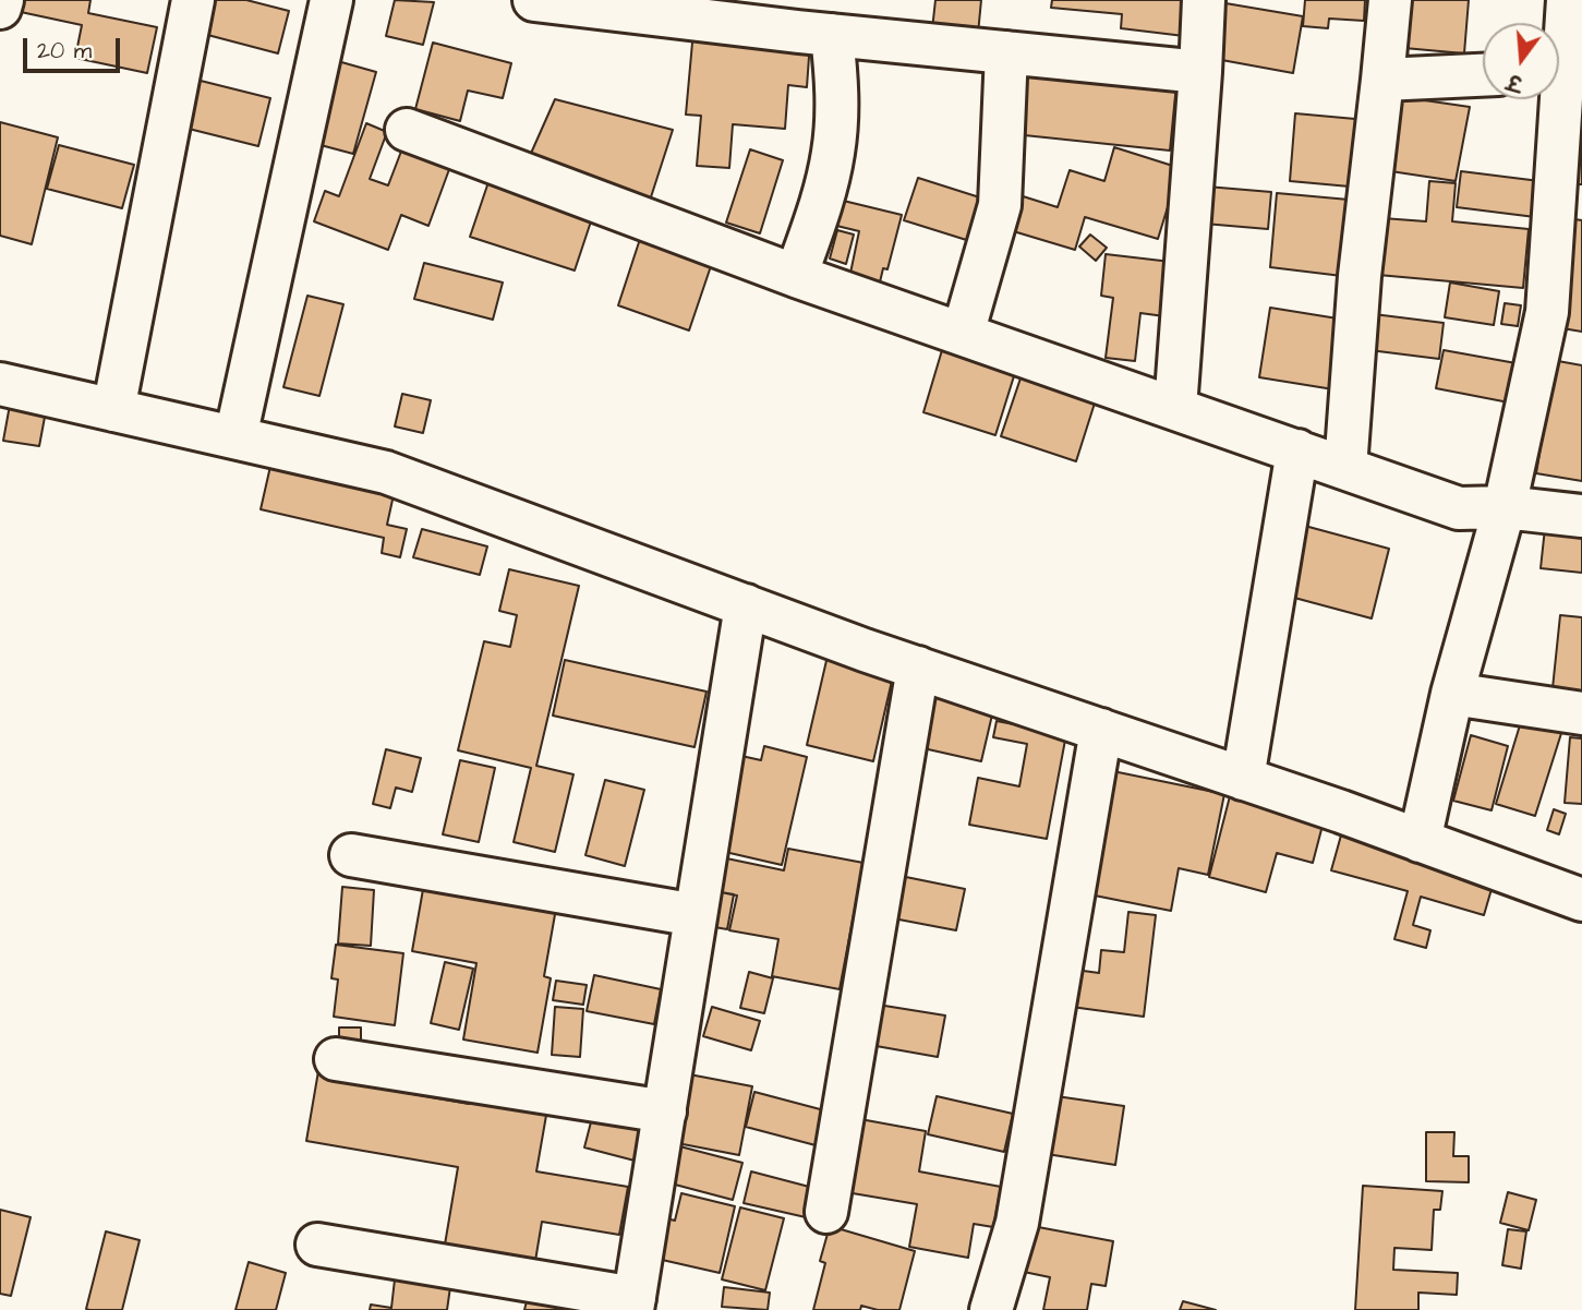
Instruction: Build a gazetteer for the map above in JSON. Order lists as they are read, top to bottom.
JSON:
{
  "scale_bar": "20 m",
  "north": "bottom"
}
